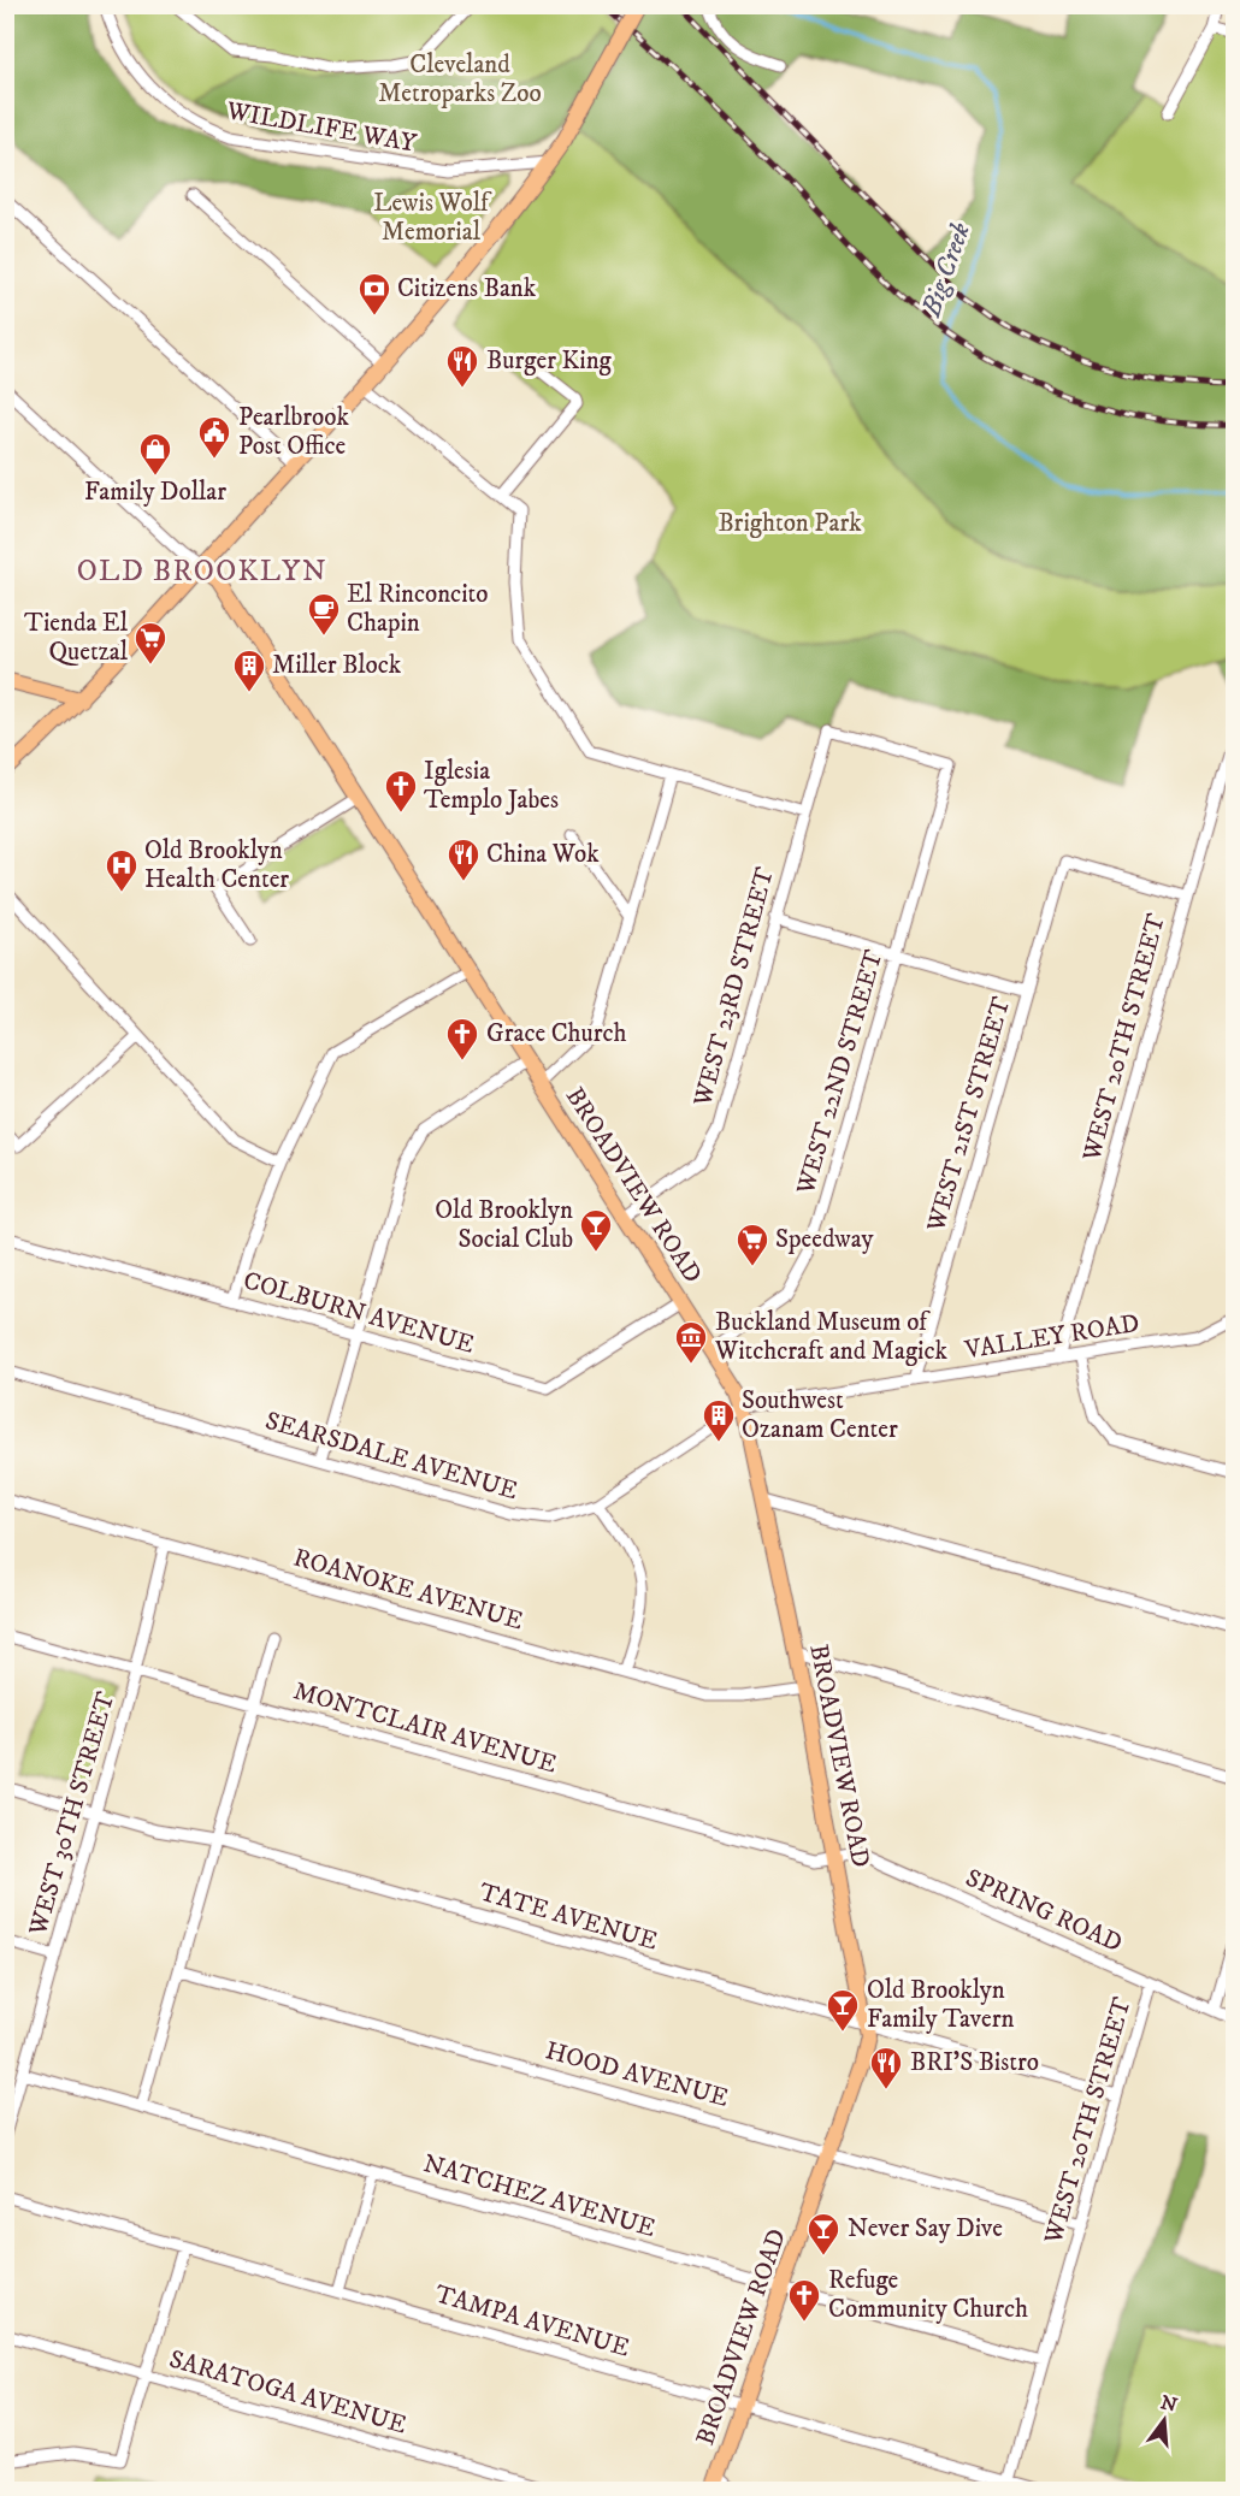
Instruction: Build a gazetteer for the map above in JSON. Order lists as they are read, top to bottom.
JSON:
{
  "streets": {
    "main road": ["BROADVIEW ROAD"],
    "street": [
      "WILDLIFE WAY",
      "WEST 23RD STREET",
      "WEST 20TH STREET",
      "WEST 22ND STREET",
      "WEST 21ST STREET",
      "COLBURN AVENUE",
      "VALLEY ROAD",
      "SEARSDALE AVENUE",
      "ROANOKE AVENUE",
      "MONTCLAIR AVENUE",
      "WEST 30TH STREET",
      "SPRING ROAD",
      "TATE AVENUE",
      "HOOD AVENUE",
      "NATCHEZ AVENUE",
      "TAMPA AVENUE",
      "SARATOGA AVENUE"
    ]
  },
  "crossings": [
    ["WEST 23RD STREET", "WEST 22ND STREET"],
    ["WEST 23RD STREET", "BROADVIEW ROAD"],
    ["WEST 20TH STREET", "WEST 21ST STREET"],
    ["WEST 20TH STREET", "VALLEY ROAD"],
    ["WEST 20TH STREET", "SPRING ROAD"],
    ["WEST 20TH STREET", "TATE AVENUE"],
    ["WEST 20TH STREET", "HOOD AVENUE"],
    ["WEST 20TH STREET", "NATCHEZ AVENUE"],
    ["WEST 20TH STREET", "TAMPA AVENUE"],
    ["WEST 22ND STREET", "BROADVIEW ROAD"],
    ["WEST 21ST STREET", "VALLEY ROAD"],
    ["BROADVIEW ROAD", "COLBURN AVENUE"],
    ["BROADVIEW ROAD", "VALLEY ROAD"],
    ["BROADVIEW ROAD", "SEARSDALE AVENUE"],
    ["BROADVIEW ROAD", "ROANOKE AVENUE"],
    ["BROADVIEW ROAD", "MONTCLAIR AVENUE"],
    ["BROADVIEW ROAD", "SPRING ROAD"],
    ["BROADVIEW ROAD", "TATE AVENUE"],
    ["BROADVIEW ROAD", "HOOD AVENUE"],
    ["BROADVIEW ROAD", "NATCHEZ AVENUE"],
    ["BROADVIEW ROAD", "TAMPA AVENUE"],
    ["VALLEY ROAD", "SEARSDALE AVENUE"],
    ["ROANOKE AVENUE", "WEST 30TH STREET"],
    ["MONTCLAIR AVENUE", "WEST 30TH STREET"],
    ["MONTCLAIR AVENUE", "SPRING ROAD"],
    ["WEST 30TH STREET", "TATE AVENUE"],
    ["WEST 30TH STREET", "NATCHEZ AVENUE"]
  ],
  "districts": ["OLD BROOKLYN"],
  "water": ["Big Creek"],
  "parks": ["Cleveland Metroparks Zoo", "Lewis Wolf Memorial", "Brighton Park"],
  "places": {
    "bank": ["Citizens Bank"],
    "restaurant": ["Burger King", "China Wok", "BRI'S Bistro"],
    "public building": ["Pearlbrook Post Office"],
    "shop": ["Family Dollar"],
    "cafe": ["El Rinconcito Chapin"],
    "supermarket": ["Tienda El Quetzal", "Speedway"],
    "building": ["Miller Block", "Southwest Ozanam Center"],
    "church": ["Iglesia Templo Jabes", "Grace Church", "Refuge Community Church"],
    "hospital": ["Old Brooklyn Health Center"],
    "bar": ["Old Brooklyn Social Club", "Old Brooklyn Family Tavern", "Never Say Dive"],
    "museum": ["Buckland Museum of Witchcraft and Magick"]
  },
  "north": "top"
}
